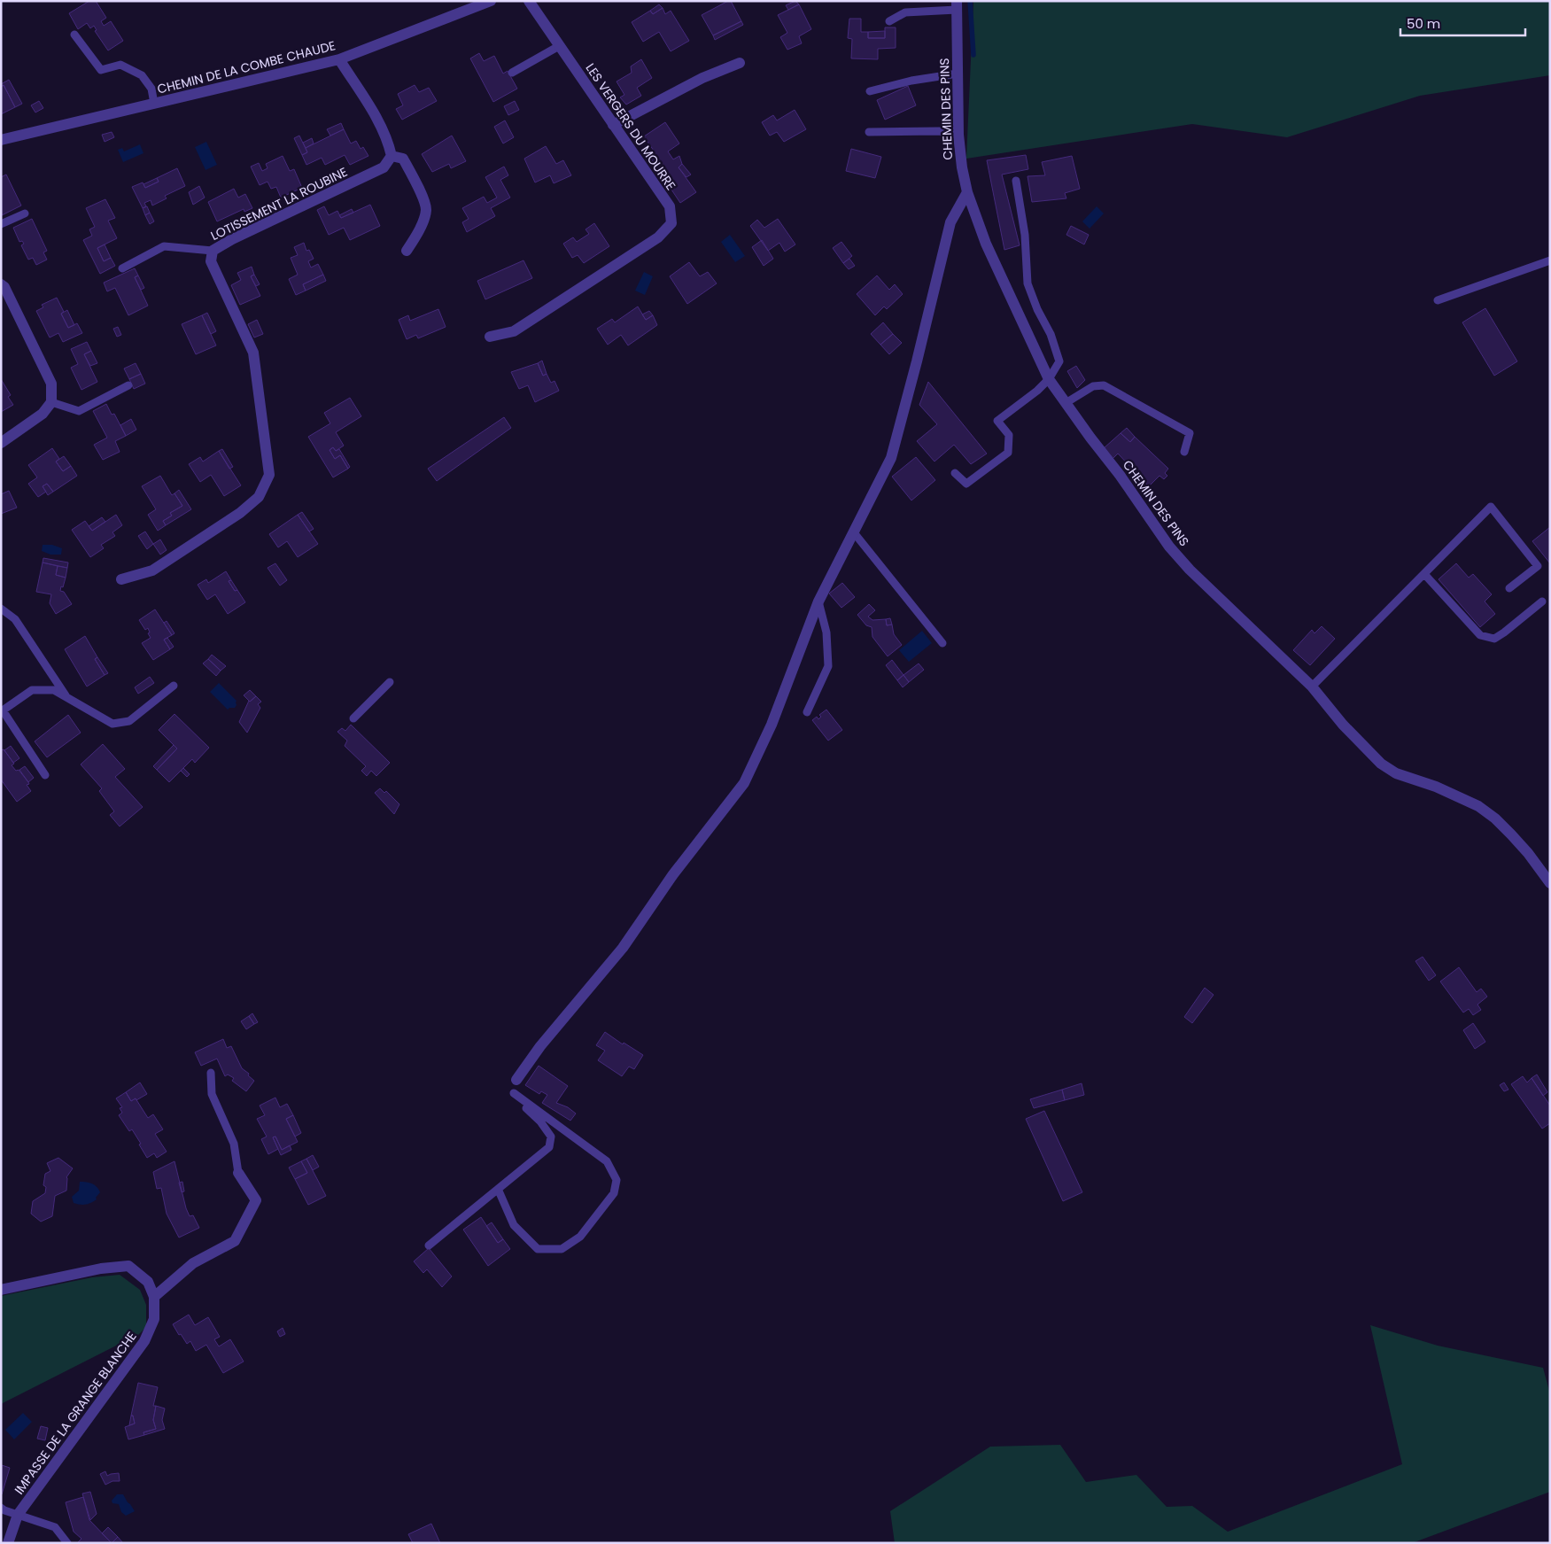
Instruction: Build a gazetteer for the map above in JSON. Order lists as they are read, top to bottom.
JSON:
{
  "streets": {
    "street": [
      "CHEMIN DE LA COMBE CHAUDE",
      "CHEMIN DES PINS",
      "LES VERGERS DU MOURRE",
      "LOTISSEMENT LA ROUBINE",
      "IMPASSE DE LA GRANGE BLANCHE"
    ]
  },
  "scale_bar": "50 m"
}
